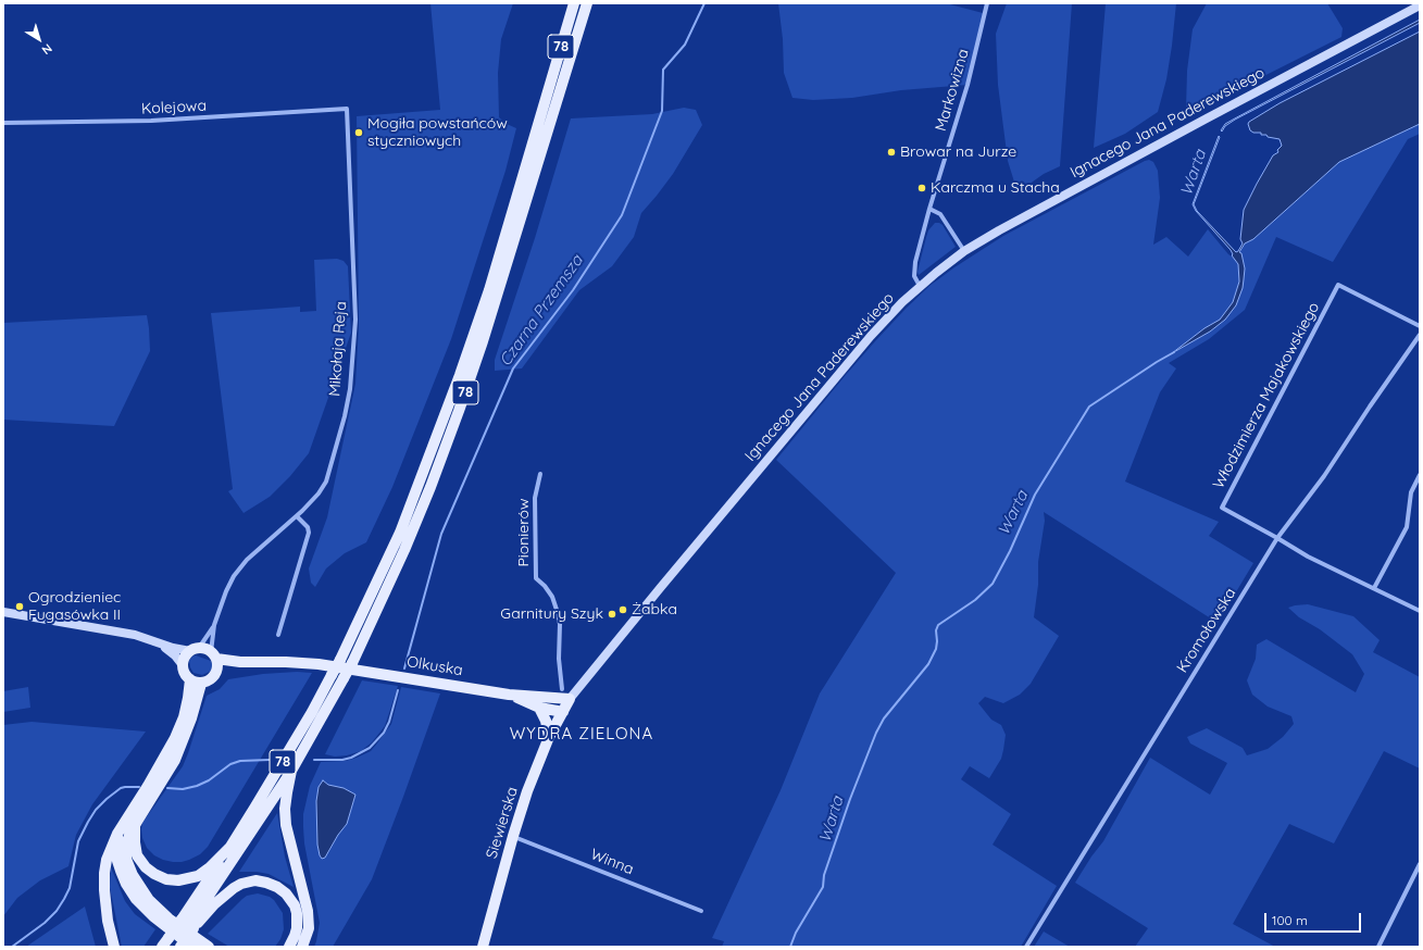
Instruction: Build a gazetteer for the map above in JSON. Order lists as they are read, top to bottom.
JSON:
{
  "streets": {
    "main road": [
      "78",
      "Ignacego Jana Paderewskiego",
      "Olkuska",
      "Siewierska"
    ],
    "street": [
      "Markowizna",
      "Kolejowa",
      "Mikołaja Reja",
      "Włodzimierza Majakowskiego",
      "Pionierów",
      "Kromołowska",
      "Winna"
    ]
  },
  "crossings": [
    ["78", "Olkuska"],
    ["Markowizna", "Ignacego Jana Paderewskiego"],
    ["Kolejowa", "Mikołaja Reja"],
    ["Ignacego Jana Paderewskiego", "Olkuska"],
    ["Ignacego Jana Paderewskiego", "Siewierska"],
    ["Włodzimierza Majakowskiego", "Kromołowska"],
    ["Olkuska", "Siewierska"],
    ["Siewierska", "Winna"]
  ],
  "districts": ["WYDRA ZIELONA"],
  "water": ["Warta", "Czarna Przemsza"],
  "places": [
    "Mogiła powstańców styczniowych",
    "Browar na Jurze",
    "Karczma u Stacha",
    "Ogrodzieniec Fugasówka II",
    "Żabka",
    "Garnitury Szyk"
  ],
  "scale_bar": "100 m",
  "north": "bottom right"
}
